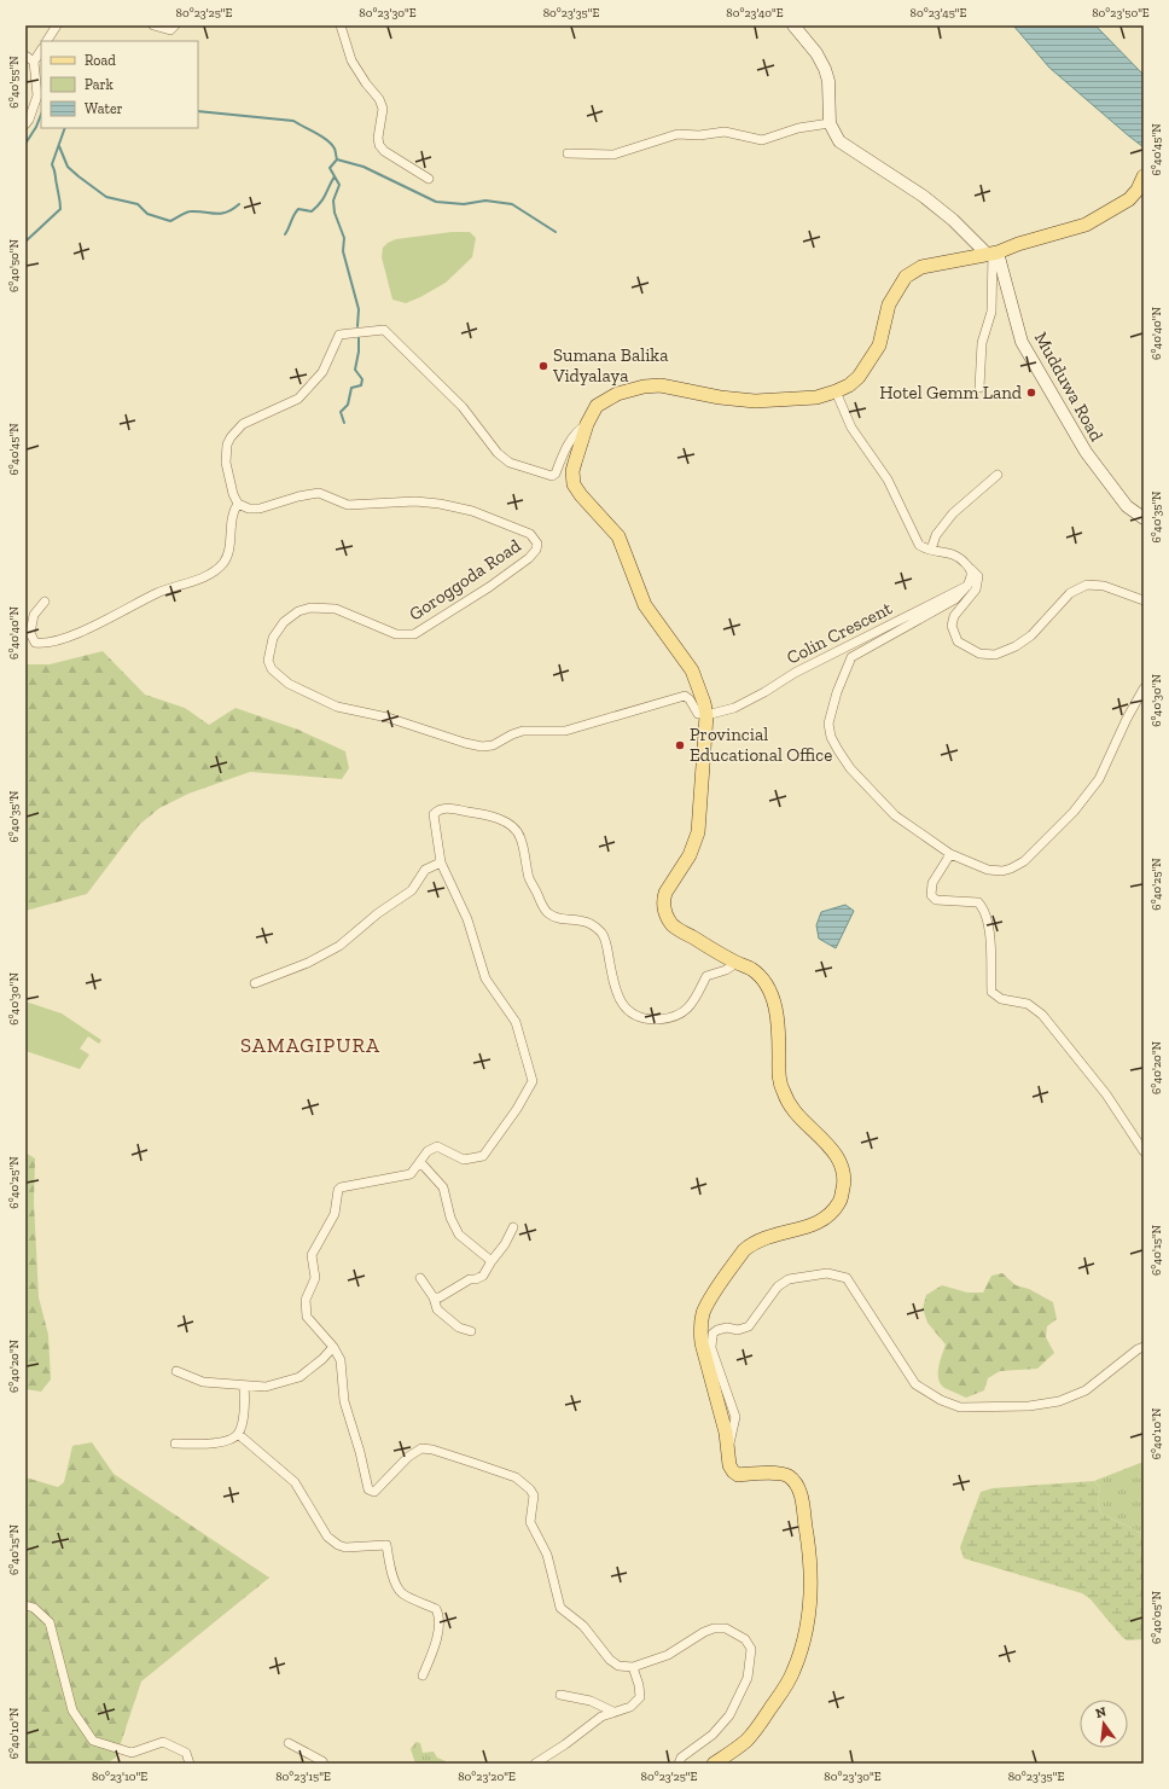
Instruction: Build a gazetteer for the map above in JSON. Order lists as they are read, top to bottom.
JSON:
{
  "streets": {
    "street": ["Mudduwa Road", "Goroggoda Road", "Colin Crescent"]
  },
  "crossings": [
    ["Goroggoda Road", "Colin Crescent"]
  ],
  "districts": ["SAMAGIPURA"],
  "places": ["Sumana Balika Vidyalaya", "Hotel Gemm Land", "Provincial Educational Office"],
  "legend": ["Road", "Park", "Water"],
  "north": "top",
  "coordinates": [
    "80°23'25\"E",
    "80°23'30\"E",
    "80°23'35\"E",
    "80°23'40\"E",
    "80°23'45\"E",
    "80°23'50\"E",
    "6°40'55\"N",
    "6°40'45\"N",
    "6°40'50\"N",
    "6°40'40\"N",
    "6°40'35\"N",
    "6°40'30\"N",
    "6°40'25\"N",
    "6°40'20\"N",
    "6°40'15\"N",
    "6°40'10\"N",
    "6°40'05\"N",
    "80°23'10\"E",
    "80°23'15\"E",
    "80°23'20\"E"
  ]
}
